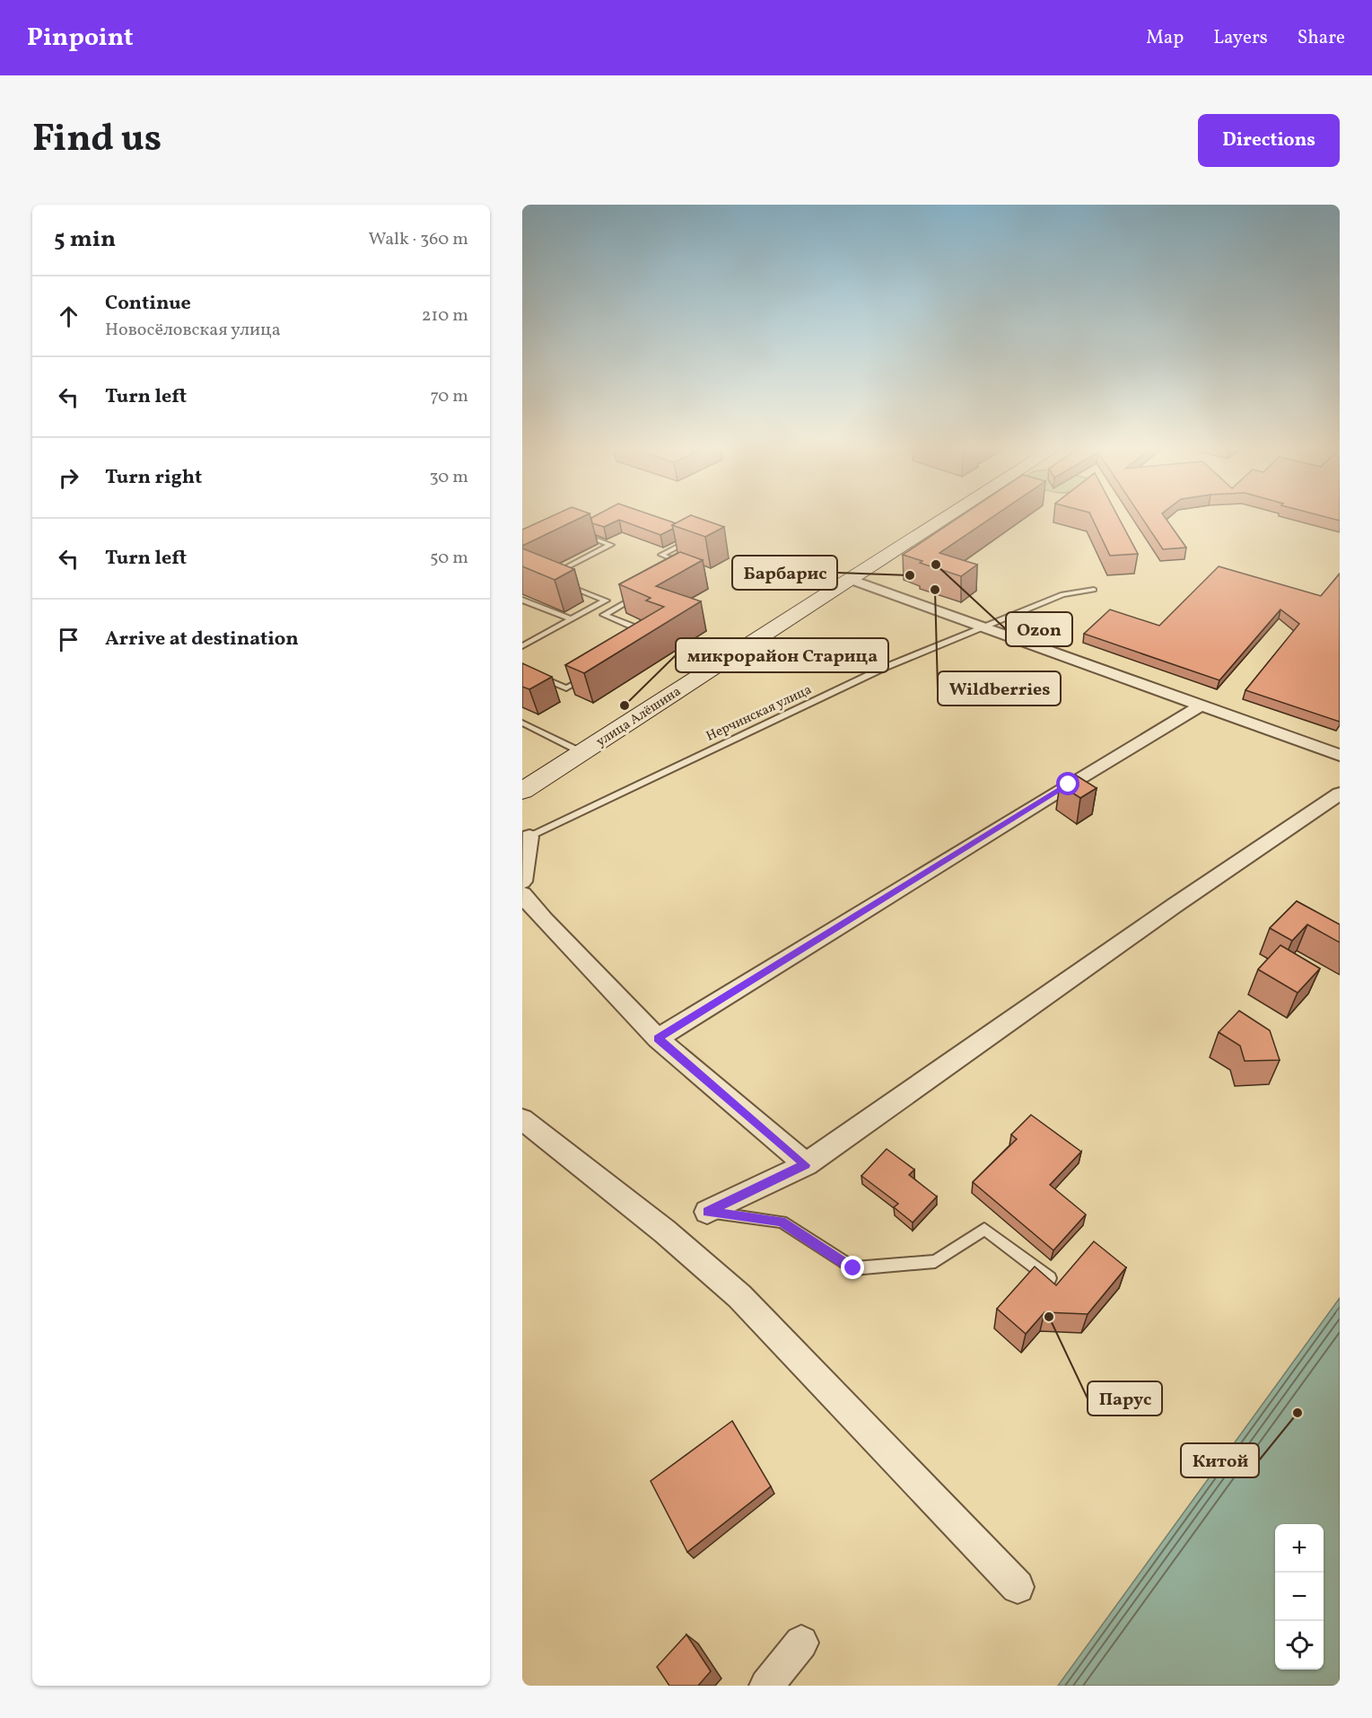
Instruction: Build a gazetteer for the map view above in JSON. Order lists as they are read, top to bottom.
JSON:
{
  "streets": {
    "street": ["улица Алёшина"],
    "lane": ["Нерчинская улица"]
  },
  "places": [
    "Ozon",
    "Барбарис",
    "Wildberries",
    "микрорайон Старица",
    "Парус",
    "Китой"
  ],
  "page": {
    "header": "Pinpoint",
    "nav": ["Map", "Layers", "Share"],
    "title": "Find us",
    "buttons": "Directions",
    "heading": ["5 min", "Walk · 360 m"],
    "list": [
      ["Continue", "Новосёловская улица", "210 m"],
      ["Turn left", "70 m"],
      ["Turn right", "30 m"],
      ["Turn left", "50 m"],
      "Arrive at destination"
    ],
    "map_buttons": ["+", "−"]
  }
}
